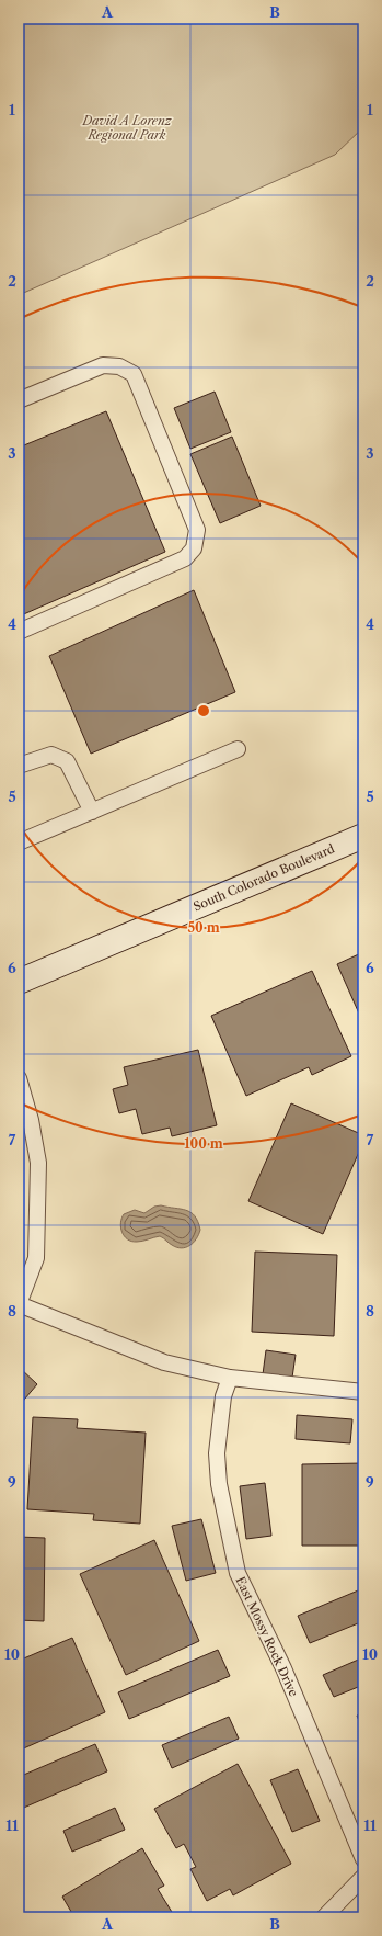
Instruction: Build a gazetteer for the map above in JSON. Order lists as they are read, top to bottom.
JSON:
{
  "streets": {
    "main road": ["South Colorado Boulevard"],
    "lane": ["East Mossy Rock Drive"]
  },
  "parks": ["David A Lorenz Regional Park"],
  "grid": {
    "columns": ["A", "B"],
    "rows": [
      "1",
      "2",
      "3",
      "4",
      "5",
      "6",
      "7",
      "8",
      "9",
      "10",
      "11"
    ]
  },
  "rings": ["50 m", "100 m"]
}
